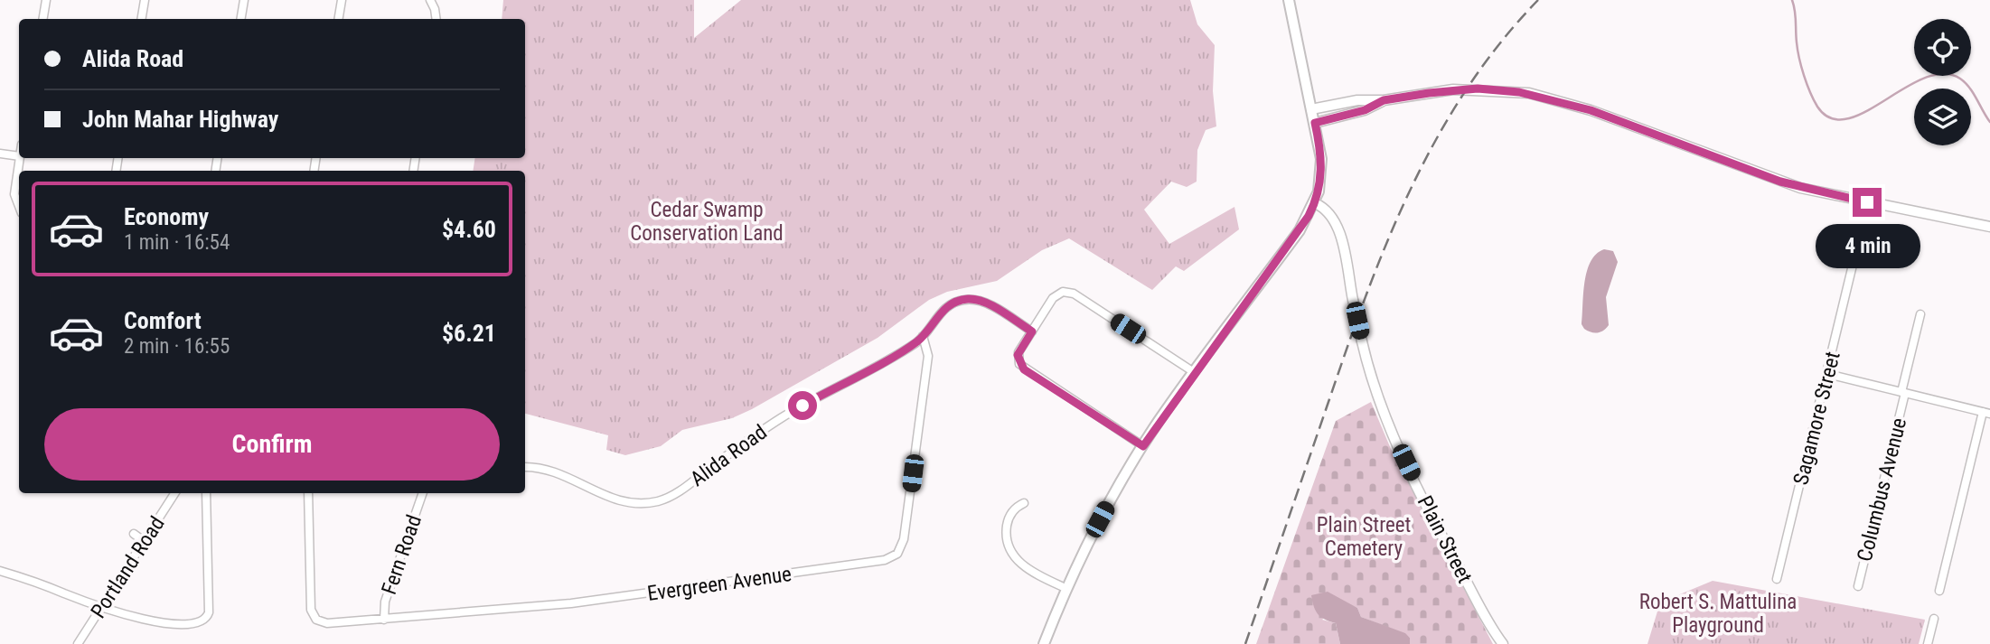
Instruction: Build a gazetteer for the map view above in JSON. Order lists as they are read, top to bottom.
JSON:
{
  "streets": {
    "street": [
      "Sagamore Street",
      "Alida Road",
      "Columbus Avenue",
      "Plain Street",
      "Fern Road",
      "Portland Road",
      "Evergreen Avenue"
    ]
  },
  "crossings": [
    ["Alida Road", "Evergreen Avenue"],
    ["Fern Road", "Evergreen Avenue"]
  ],
  "parks": ["Cedar Swamp Conservation Land", "Plain Street Cemetery", "Robert S. Mattulina Playground"],
  "page": {
    "banner": ["Alida Road", "John Mahar Highway"],
    "list": [
      {
        "name": "Economy",
        "note": "1 min · 16:54",
        "value": "$4.60"
      },
      {
        "name": "Comfort",
        "note": "2 min · 16:55",
        "value": "$6.21"
      }
    ],
    "bubble": "4 min",
    "buttons": "Confirm"
  }
}
